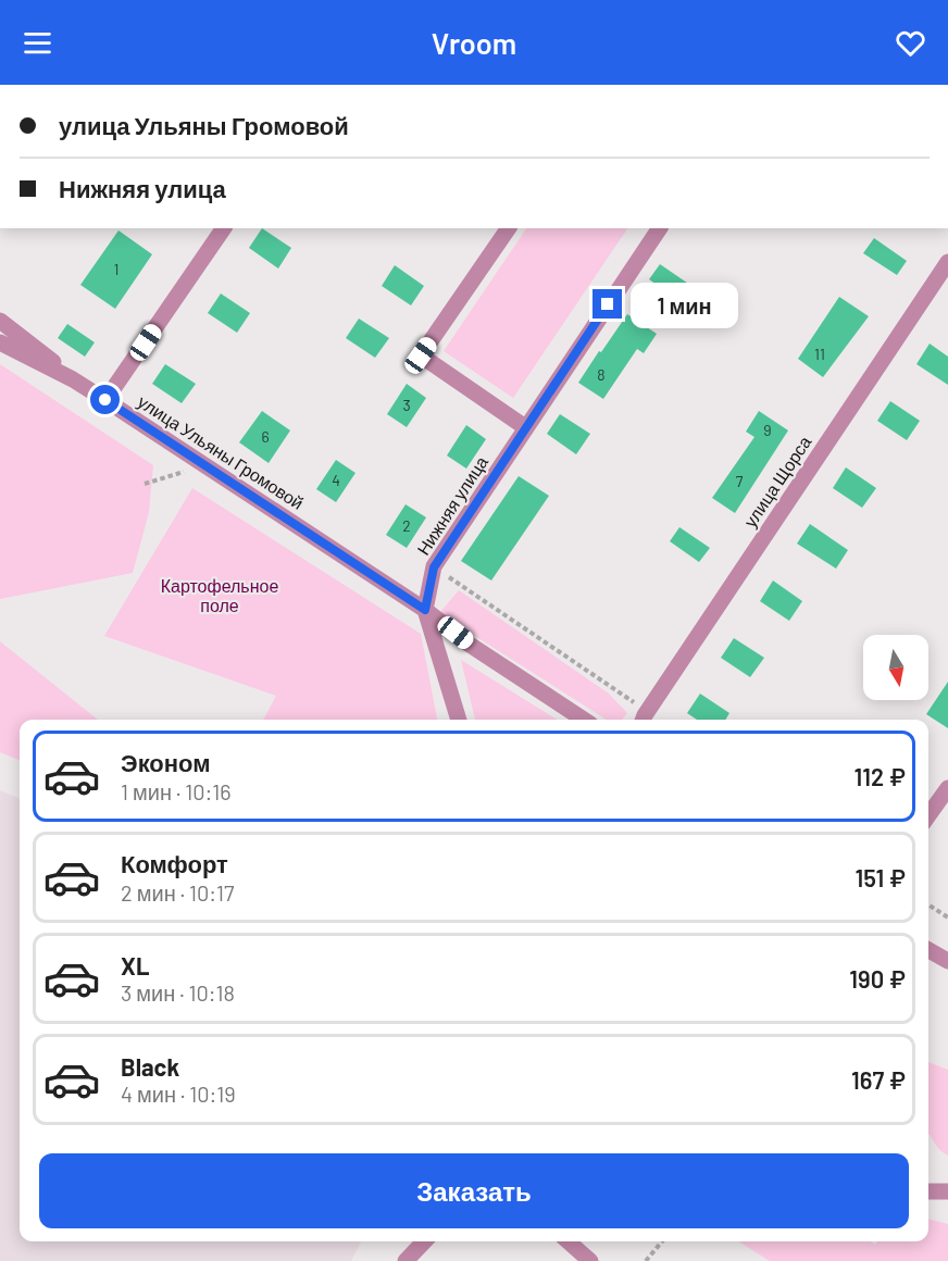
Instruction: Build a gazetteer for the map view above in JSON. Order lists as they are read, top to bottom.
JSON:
{
  "streets": {
    "street": ["улица Ульяны Громовой", "улица Щорса", "Нижняя улица"]
  },
  "crossings": [
    ["улица Ульяны Громовой", "Нижняя улица"]
  ],
  "parks": ["Картофельное поле"],
  "house_numbers": [
    "1",
    "11",
    "8",
    "3",
    "9",
    "6",
    "4",
    "7",
    "2"
  ],
  "north": "bottom",
  "page": {
    "header": "Vroom",
    "banner": ["улица Ульяны Громовой", "Нижняя улица"],
    "bubble": "1 мин",
    "list": [
      {
        "name": "Эконом",
        "note": "1 мин · 10:16",
        "value": "112 ₽"
      },
      {
        "name": "Комфорт",
        "note": "2 мин · 10:17",
        "value": "151 ₽"
      },
      {
        "name": "XL",
        "note": "3 мин · 10:18",
        "value": "190 ₽"
      },
      {
        "name": "Black",
        "note": "4 мин · 10:19",
        "value": "167 ₽"
      }
    ],
    "buttons": "Заказать"
  }
}
